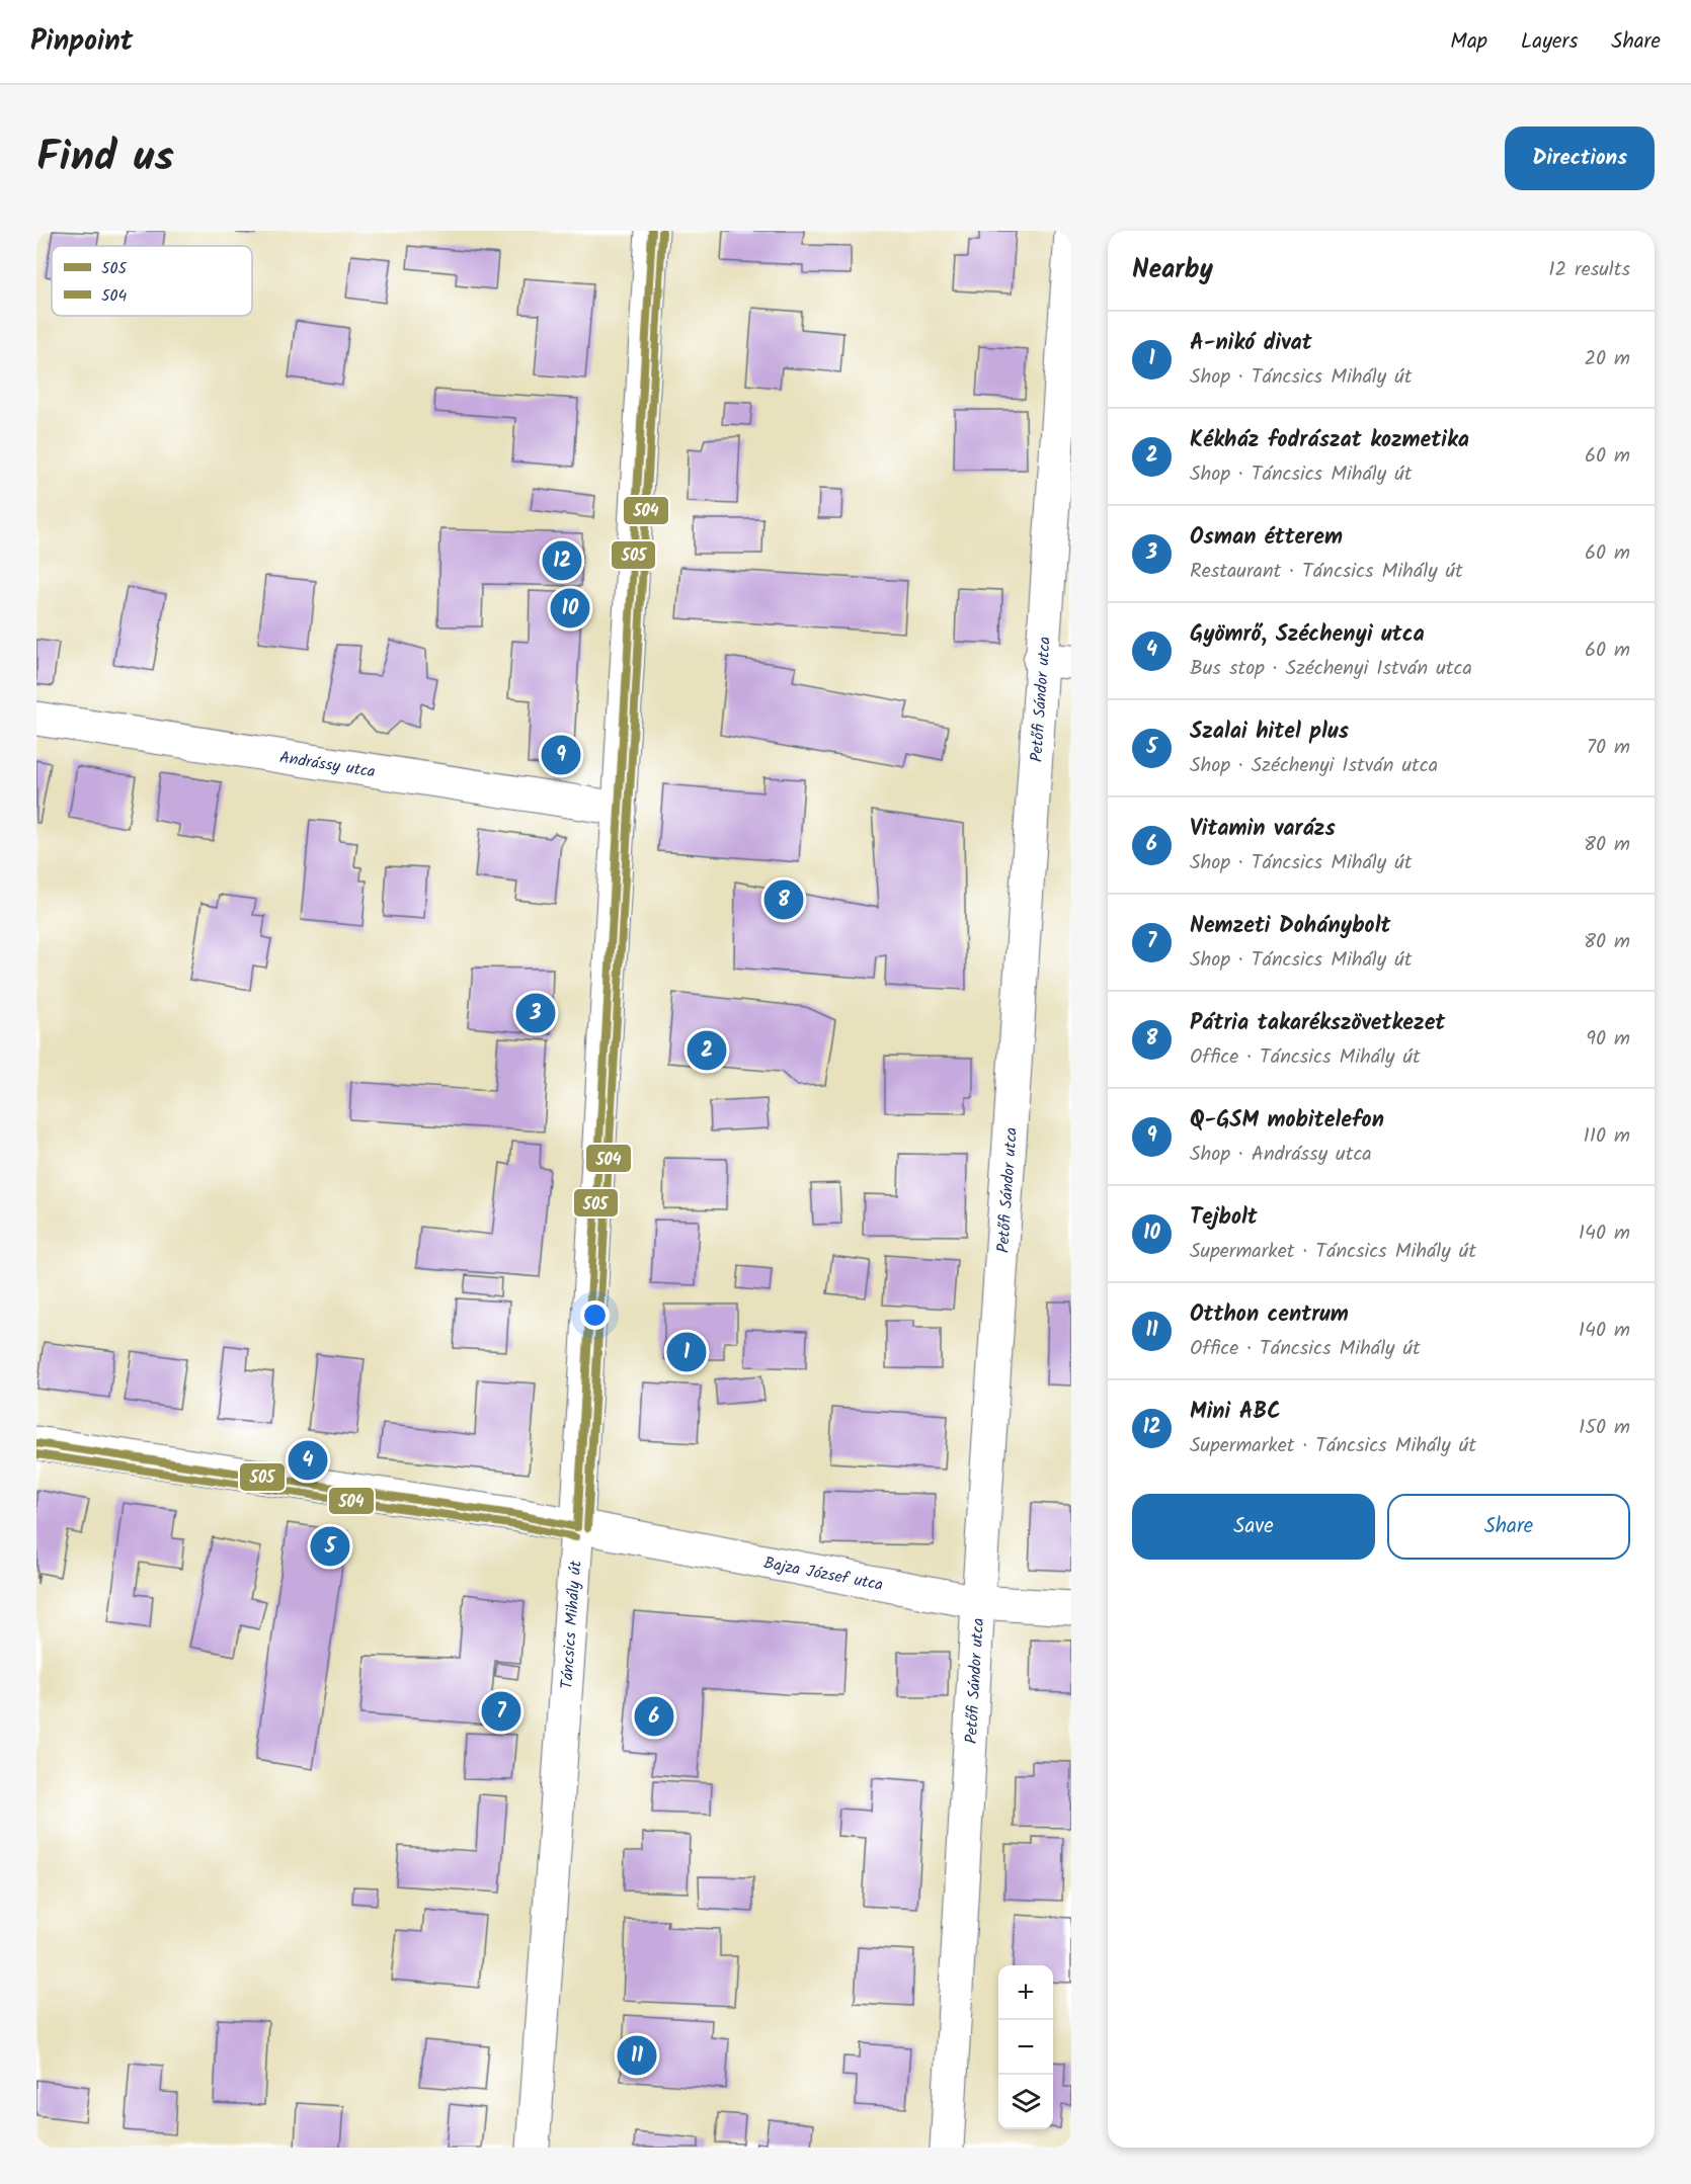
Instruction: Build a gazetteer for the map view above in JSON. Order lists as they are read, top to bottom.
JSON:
{
  "streets": {
    "street": [
      "Petőfi Sándor utca",
      "Andrássy utca",
      "Bajza József utca",
      "Táncsics Mihály út"
    ]
  },
  "crossings": [
    ["Petőfi Sándor utca", "Bajza József utca"],
    ["Andrássy utca", "Táncsics Mihály út"],
    ["Bajza József utca", "Táncsics Mihály út"]
  ],
  "lines": ["transit line 505", "transit line 504"],
  "legend": ["505", "504"],
  "page": {
    "header": "Pinpoint",
    "nav": ["Map", "Layers", "Share"],
    "title": "Find us",
    "buttons": [
      "Directions",
      ["Save", "Share"]
    ],
    "heading": ["Nearby", "12 results"],
    "list": [
      {
        "mark": "1",
        "name": "A-nikó divat",
        "note": "Shop · Táncsics Mihály út",
        "value": "20 m"
      },
      {
        "mark": "2",
        "name": "Kékház fodrászat kozmetika",
        "note": "Shop · Táncsics Mihály út",
        "value": "60 m"
      },
      {
        "mark": "3",
        "name": "Osman étterem",
        "note": "Restaurant · Táncsics Mihály út",
        "value": "60 m"
      },
      {
        "mark": "4",
        "name": "Gyömrő, Széchenyi utca",
        "note": "Bus stop · Széchenyi István utca",
        "value": "60 m"
      },
      {
        "mark": "5",
        "name": "Szalai hitel plus",
        "note": "Shop · Széchenyi István utca",
        "value": "70 m"
      },
      {
        "mark": "6",
        "name": "Vitamin varázs",
        "note": "Shop · Táncsics Mihály út",
        "value": "80 m"
      },
      {
        "mark": "7",
        "name": "Nemzeti Dohánybolt",
        "note": "Shop · Táncsics Mihály út",
        "value": "80 m"
      },
      {
        "mark": "8",
        "name": "Pátria takarékszövetkezet",
        "note": "Office · Táncsics Mihály út",
        "value": "90 m"
      },
      {
        "mark": "9",
        "name": "Q-GSM mobitelefon",
        "note": "Shop · Andrássy utca",
        "value": "110 m"
      },
      {
        "mark": "10",
        "name": "Tejbolt",
        "note": "Supermarket · Táncsics Mihály út",
        "value": "140 m"
      },
      {
        "mark": "11",
        "name": "Otthon centrum",
        "note": "Office · Táncsics Mihály út",
        "value": "140 m"
      },
      {
        "mark": "12",
        "name": "Mini ABC",
        "note": "Supermarket · Táncsics Mihály út",
        "value": "150 m"
      }
    ],
    "pins": [
      "12",
      "10",
      "9",
      "8",
      "3",
      "2",
      "1",
      "4",
      "5",
      "7",
      "6",
      "11"
    ],
    "map_buttons": ["+", "−"]
  }
}
